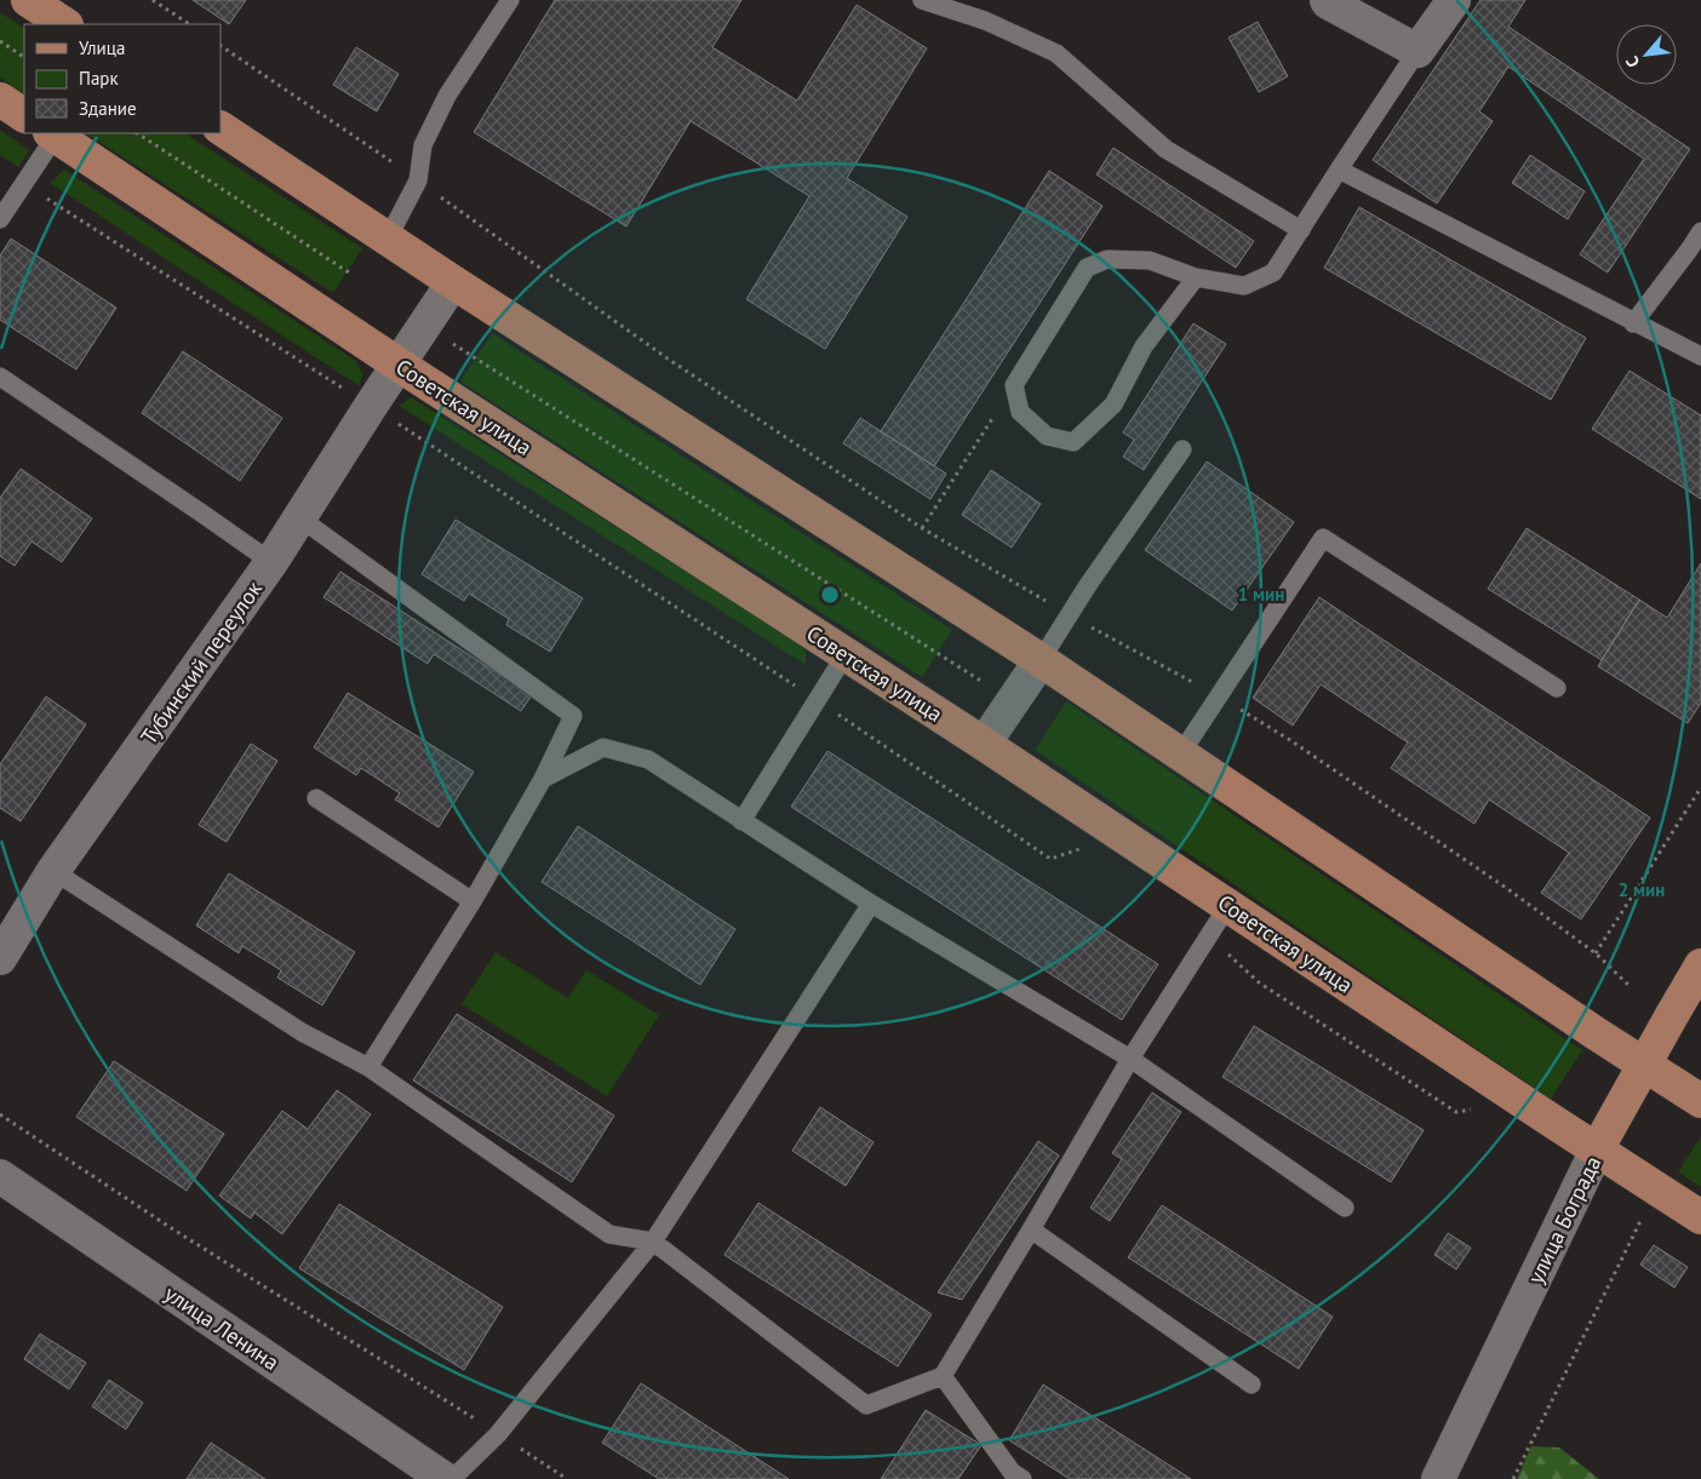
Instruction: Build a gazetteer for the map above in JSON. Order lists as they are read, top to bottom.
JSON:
{
  "streets": {
    "main road": ["Советская улица", "улица Бограда"],
    "street": ["Тубинский переулок", "улица Ленина"]
  },
  "crossings": [
    ["Советская улица", "Тубинский переулок"],
    ["Советская улица", "улица Бограда"]
  ],
  "legend": ["Улица", "Парк", "Здание"],
  "north": "bottom left",
  "rings": ["1 мин", "2 мин"]
}
